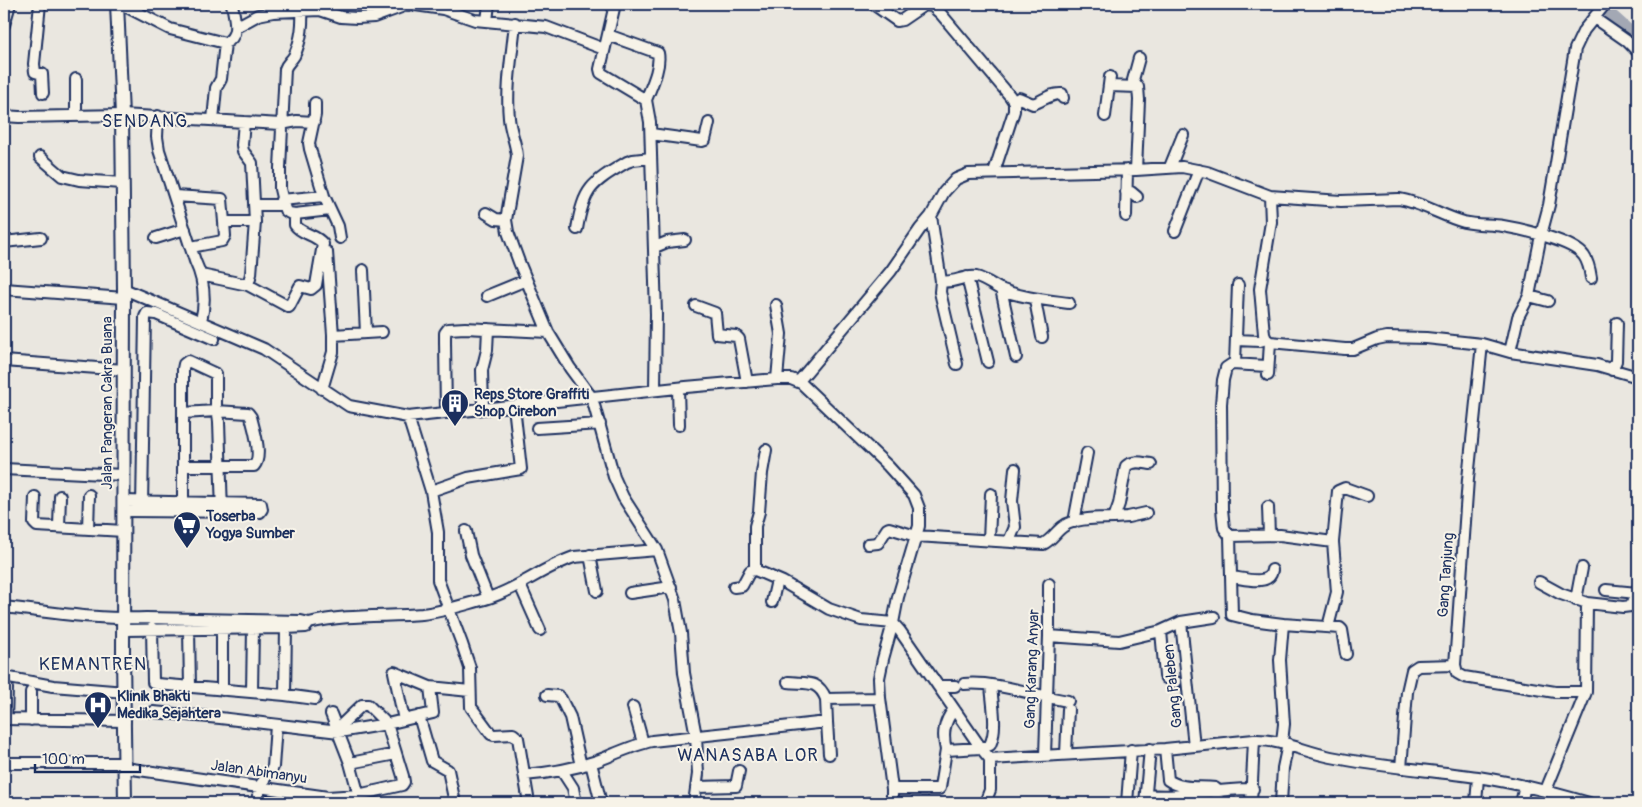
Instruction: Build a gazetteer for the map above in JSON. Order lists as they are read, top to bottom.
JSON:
{
  "streets": {
    "main road": ["Jalan Pangeran Cakra Buana"],
    "street": [
      "Gang Tanjung",
      "Gang Karang Anyar",
      "Gang Paleben",
      "Jalan Abimanyu"
    ]
  },
  "crossings": [
    ["Jalan Pangeran Cakra Buana", "Jalan Abimanyu"]
  ],
  "districts": ["SENDANG", "KEMANTREN", "WANASABA LOR"],
  "places": {
    "building": ["Reps Store Graffiti Shop Cirebon"],
    "supermarket": ["Toserba Yogya Sumber"],
    "hospital": ["Klinik Bhakti Medika Sejahtera"]
  },
  "scale_bar": "100 m"
}
